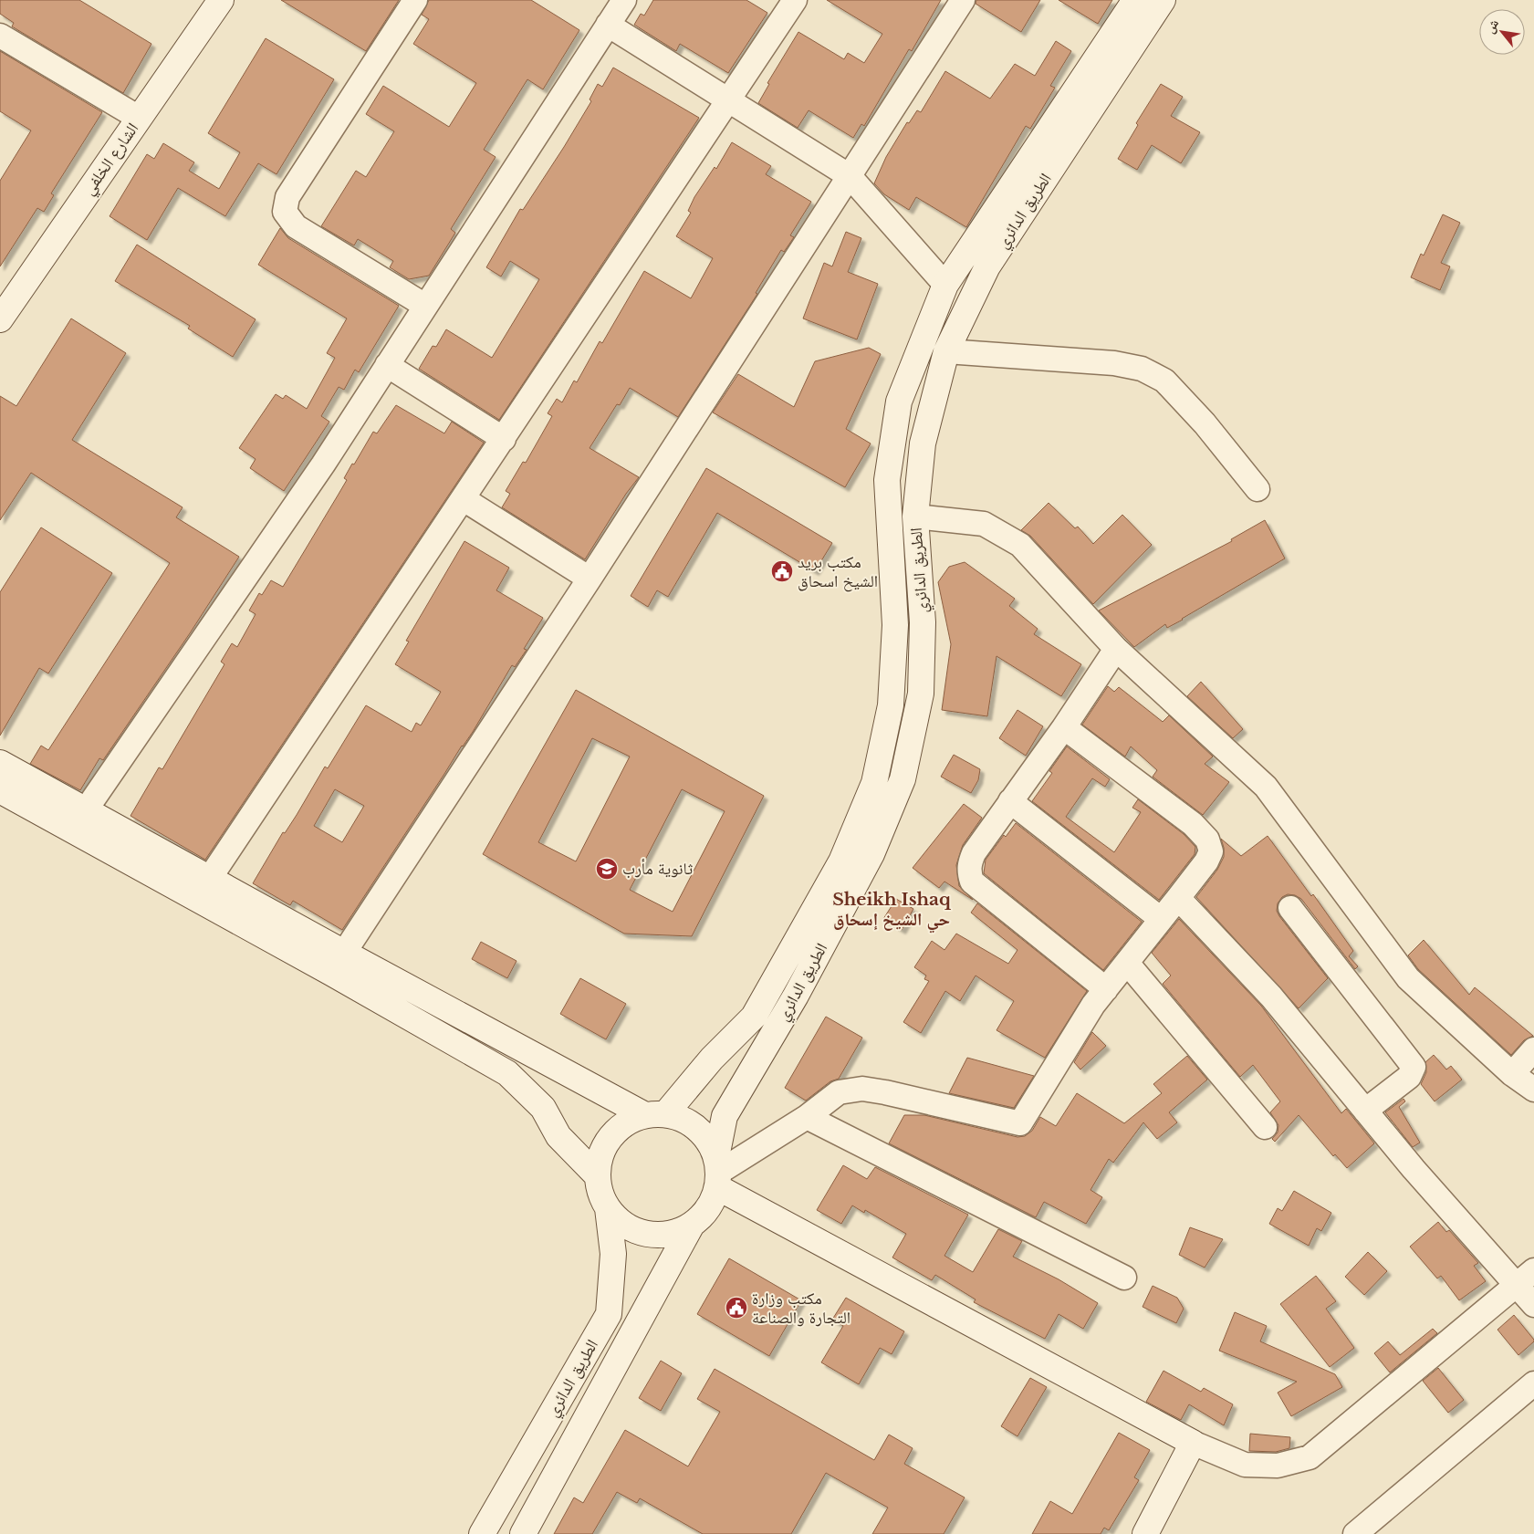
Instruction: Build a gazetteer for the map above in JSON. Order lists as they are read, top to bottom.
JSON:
{
  "streets": {
    "main road": ["الشارع الخلفي", "الطريق الدائري"]
  },
  "districts": ["Sheikh Ishaq حي الشيخ إسحاق"],
  "places": {
    "public building": ["مكتب بريد الشيخ اسحاق", "مكتب وزارة التجارة والصناعة"],
    "school or university": ["ثانوية مأرب"]
  },
  "north": "top left"
}
